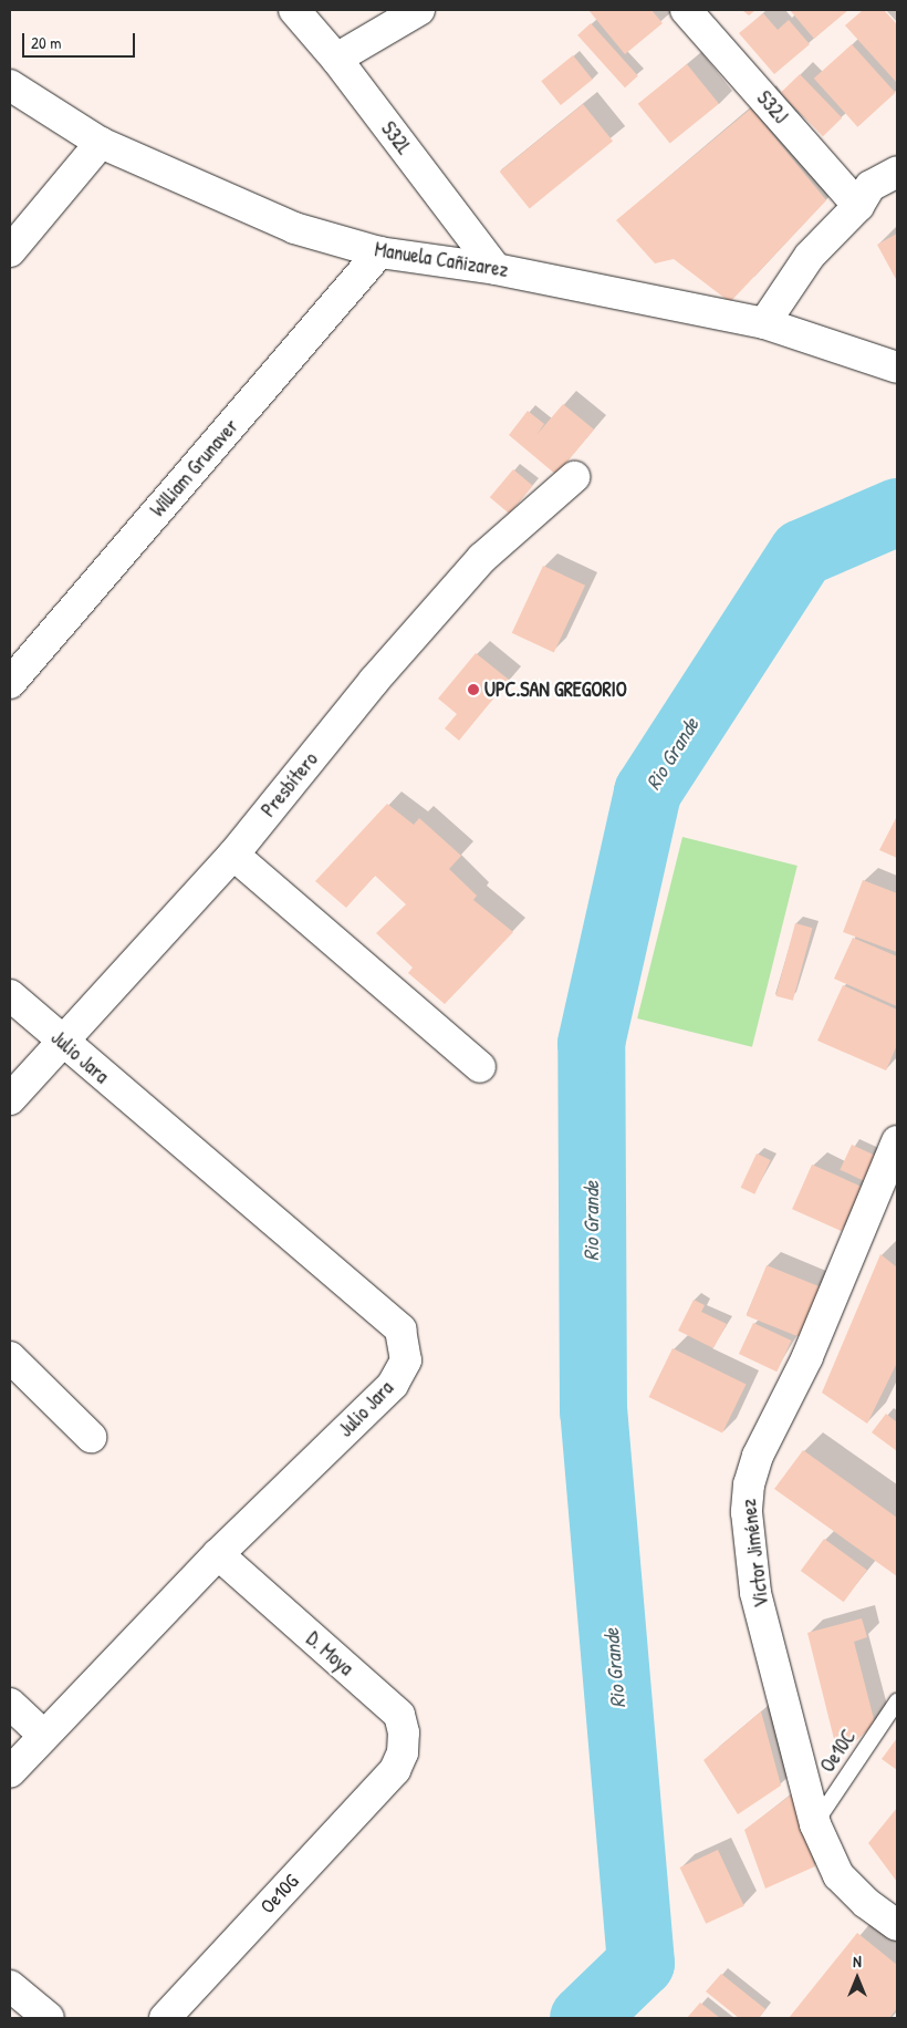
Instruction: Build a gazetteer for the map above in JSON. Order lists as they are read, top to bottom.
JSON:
{
  "streets": {
    "street": [
      "S32J",
      "S32L",
      "Manuela Cañizarez",
      "William Grunaver",
      "Presbítero",
      "Julio Jara",
      "Victor Jiménez",
      "D. Moya",
      "Oe10G"
    ],
    "lane": ["Oe10C"]
  },
  "crossings": [
    ["S32L", "Manuela Cañizarez"],
    ["Manuela Cañizarez", "William Grunaver"],
    ["Presbítero", "Julio Jara"],
    ["Julio Jara", "D. Moya"],
    ["Victor Jiménez", "Oe10C"],
    ["D. Moya", "Oe10G"]
  ],
  "water": ["Rio Grande"],
  "places": ["UPC.SAN GREGORIO"],
  "scale_bar": "20 m",
  "north": "top"
}
